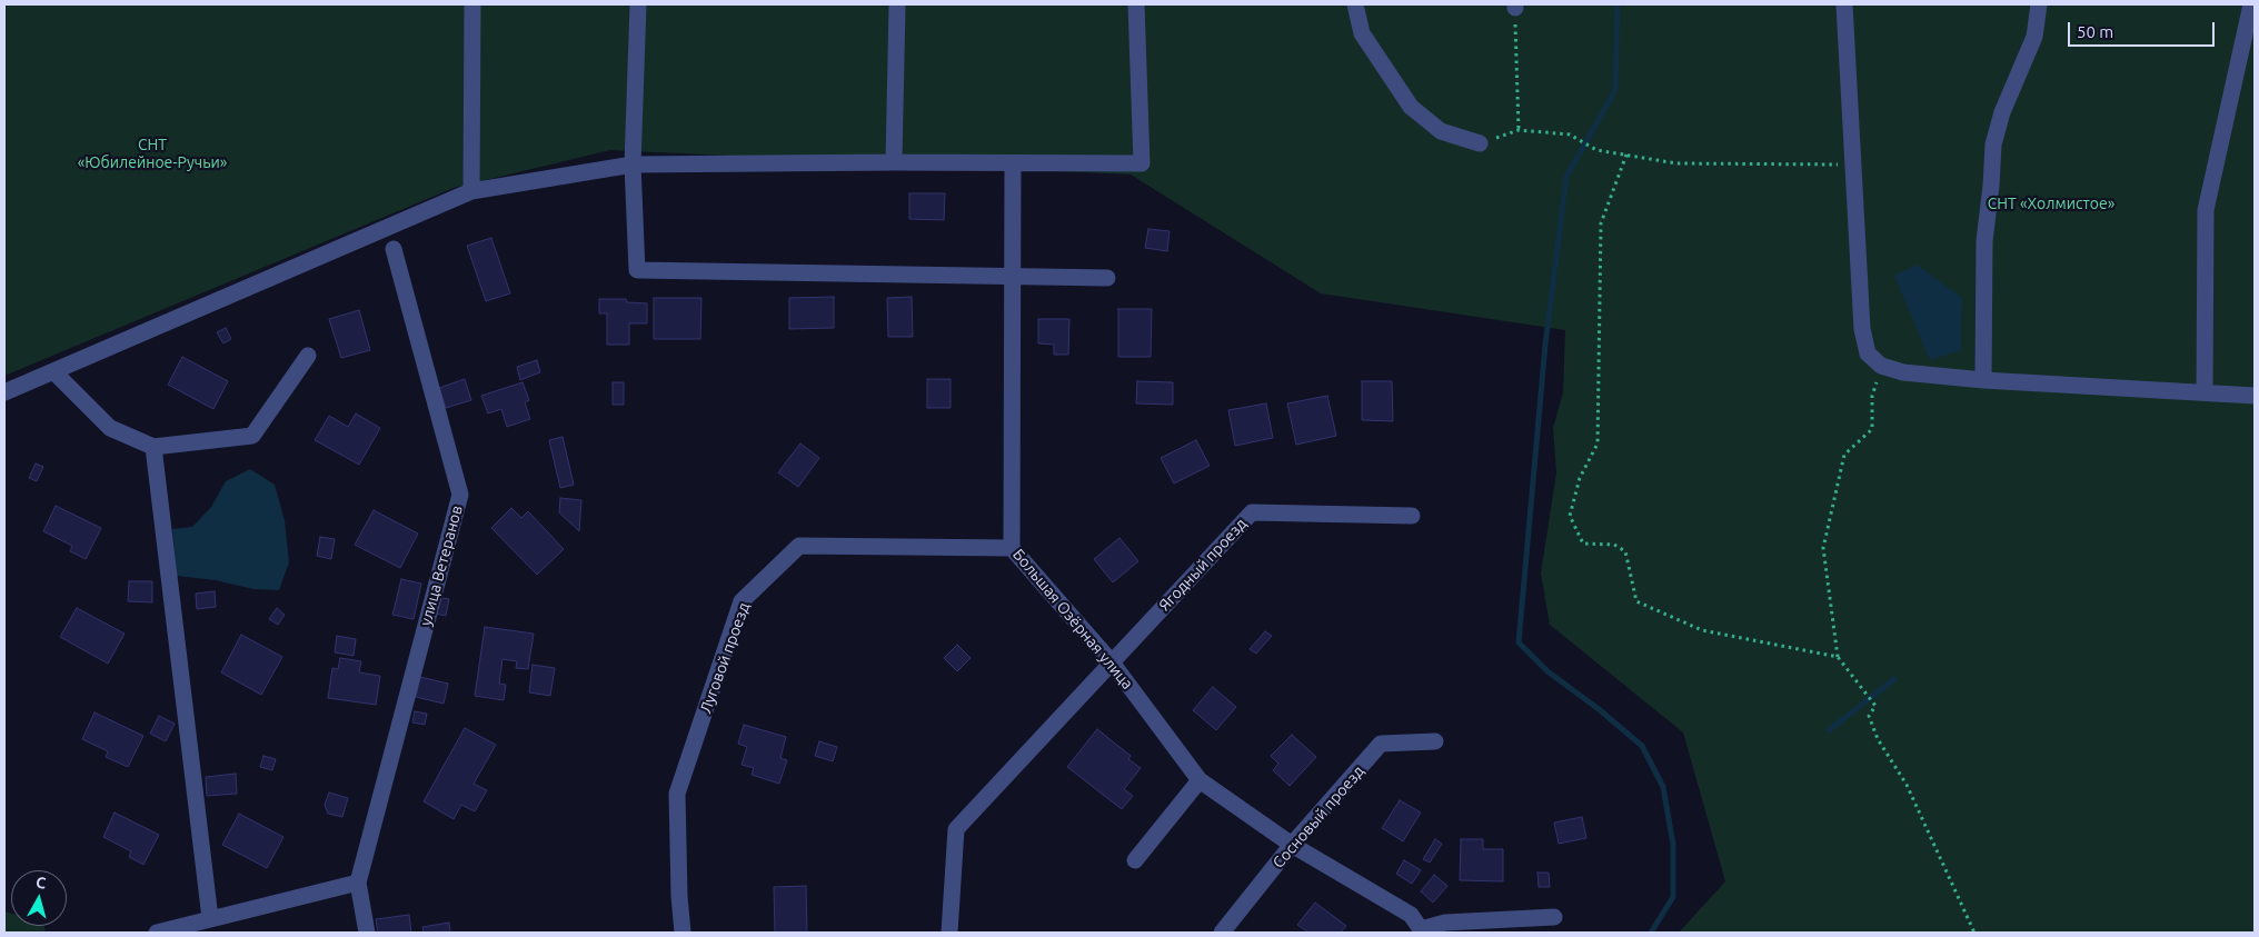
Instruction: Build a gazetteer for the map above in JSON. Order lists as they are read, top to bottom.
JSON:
{
  "streets": {
    "street": [
      "Ягодный проезд",
      "улица Ветеранов",
      "Большая Озёрная улица",
      "Луговой проезд",
      "Сосновый проезд"
    ]
  },
  "crossings": [
    ["Ягодный проезд", "Большая Озёрная улица"],
    ["Большая Озёрная улица", "Луговой проезд"],
    ["Большая Озёрная улица", "Сосновый проезд"]
  ],
  "parks": ["СНТ «Юбилейное-Ручьи»", "СНТ «Холмистое»"],
  "scale_bar": "50 m",
  "north": "top"
}
